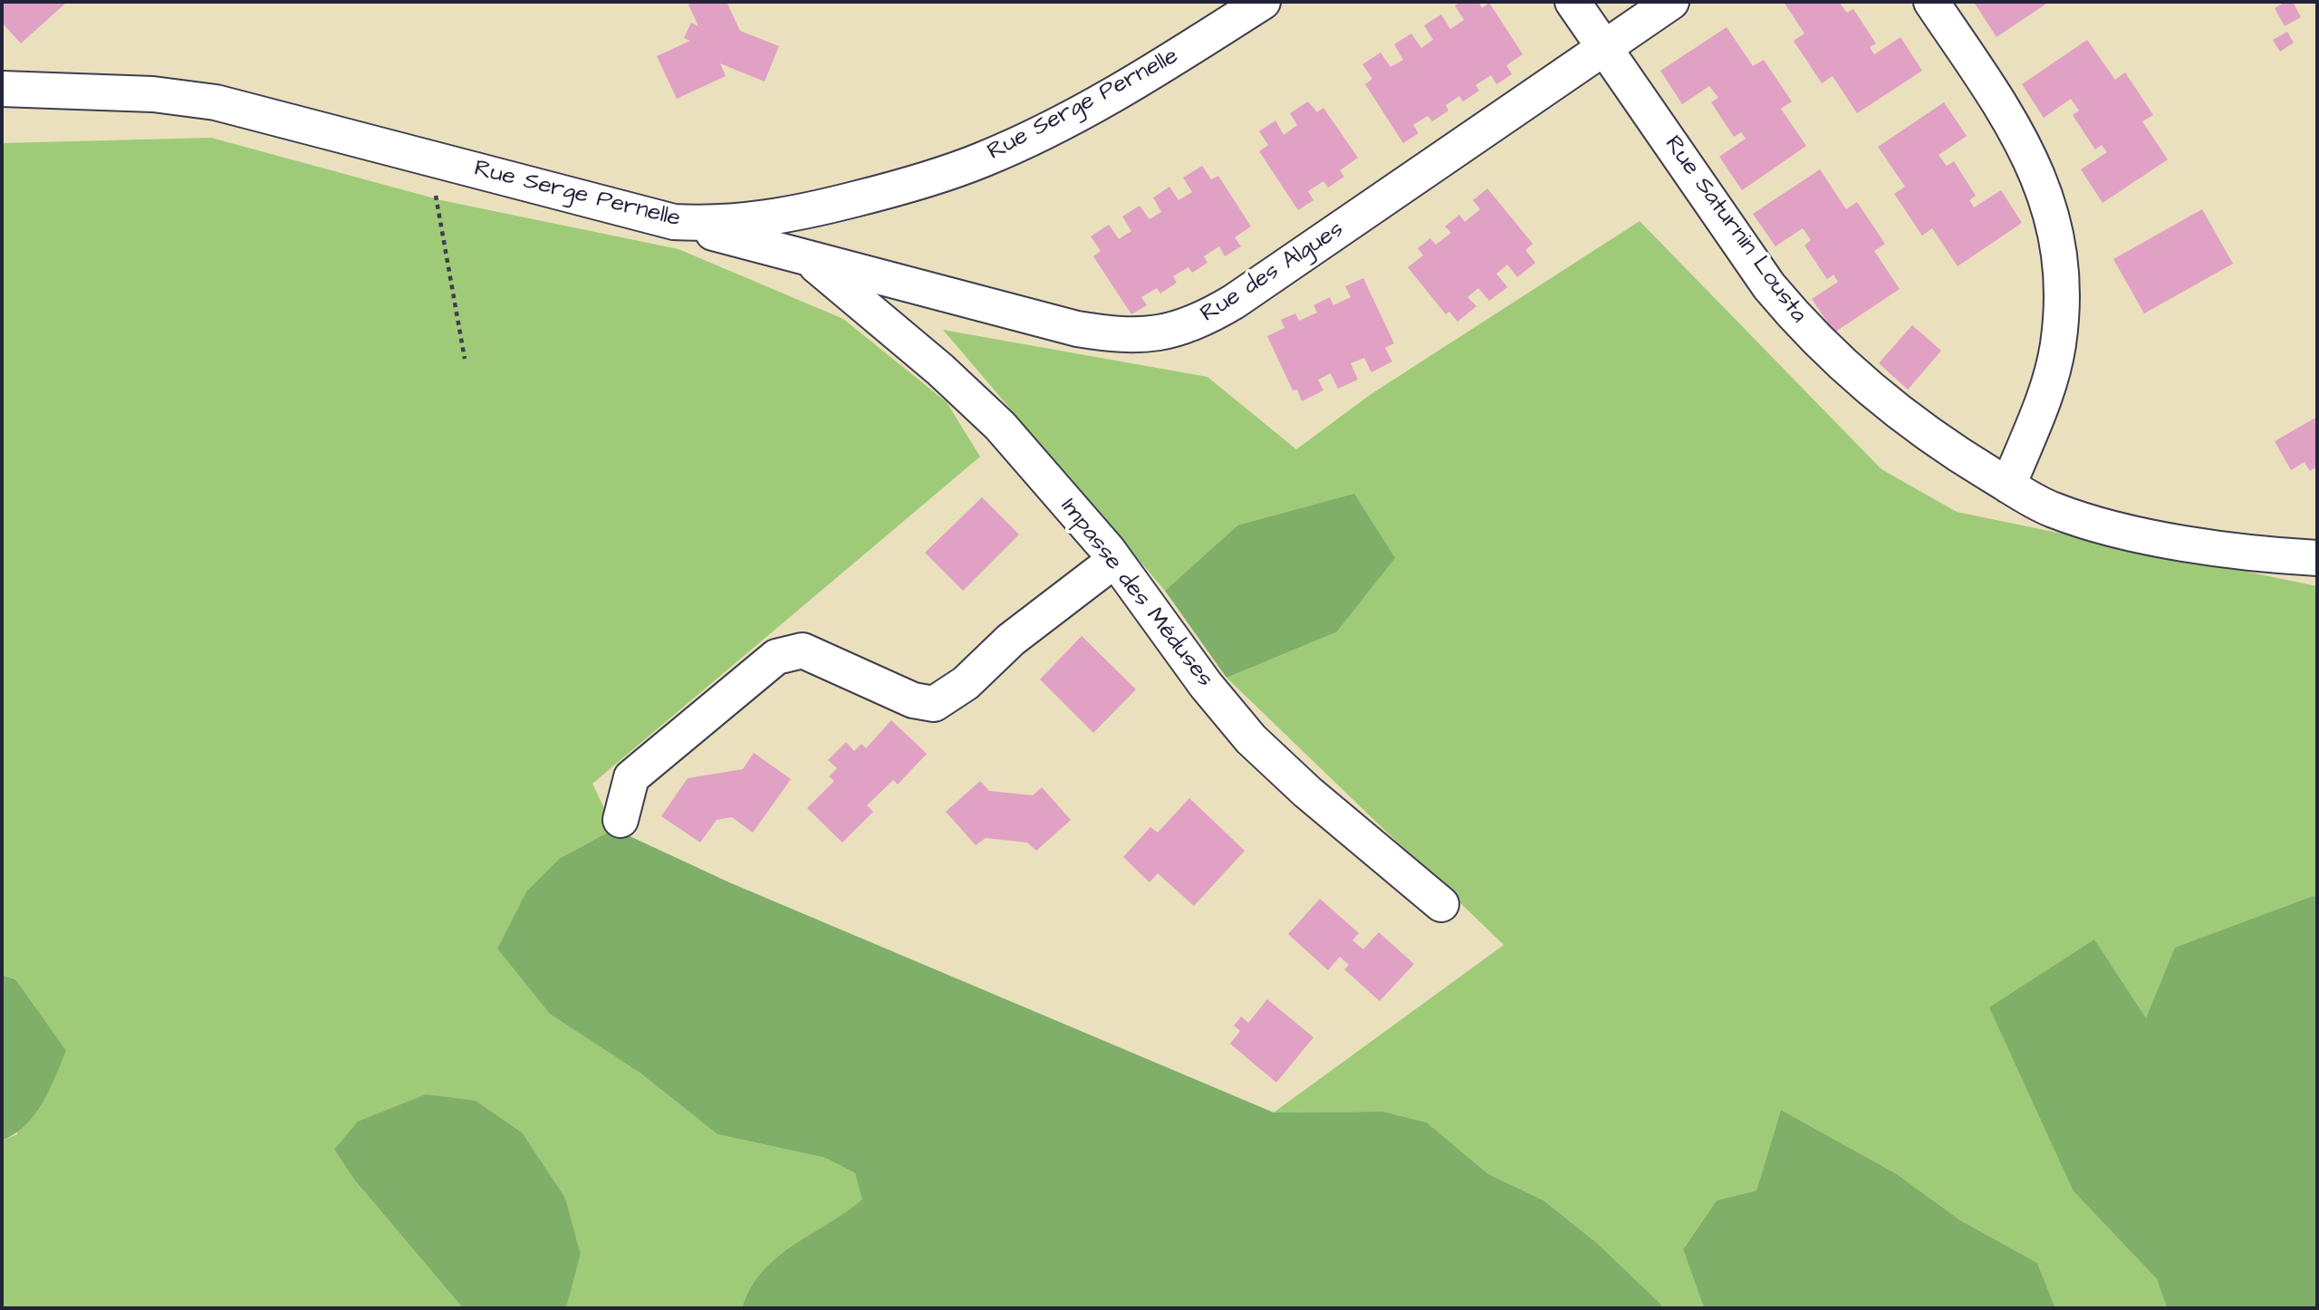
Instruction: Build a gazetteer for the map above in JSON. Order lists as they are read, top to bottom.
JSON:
{
  "streets": {
    "street": [
      "Rue Serge Pernelle",
      "Rue Saturnin Lousta",
      "Rue des Algues",
      "Impasse des Méduses"
    ]
  },
  "crossings": [
    ["Rue Serge Pernelle", "Rue des Algues"],
    ["Rue Saturnin Lousta", "Rue des Algues"],
    ["Rue des Algues", "Impasse des Méduses"]
  ]
}
